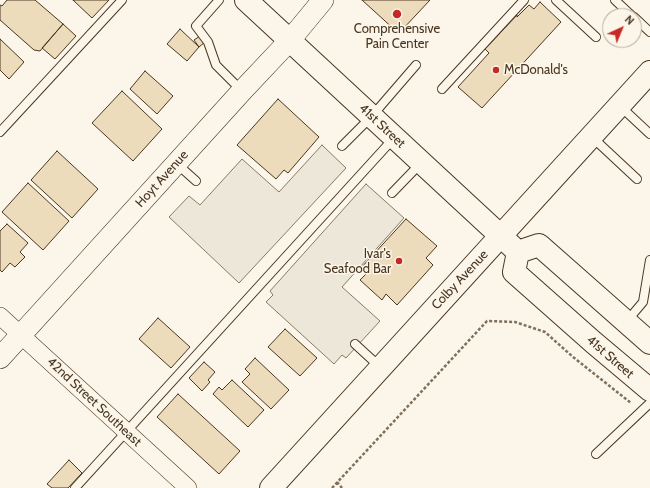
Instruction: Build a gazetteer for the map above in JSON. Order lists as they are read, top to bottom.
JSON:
{
  "streets": {
    "main road": ["41st Street", "Colby Avenue"],
    "street": ["Hoyt Avenue", "42nd Street Southeast"]
  },
  "crossings": [
    ["41st Street", "Hoyt Avenue"],
    ["41st Street", "Colby Avenue"],
    ["Hoyt Avenue", "42nd Street Southeast"]
  ],
  "places": ["Comprehensive Pain Center", "McDonald's", "Ivar's Seafood Bar"],
  "north": "top right"
}
